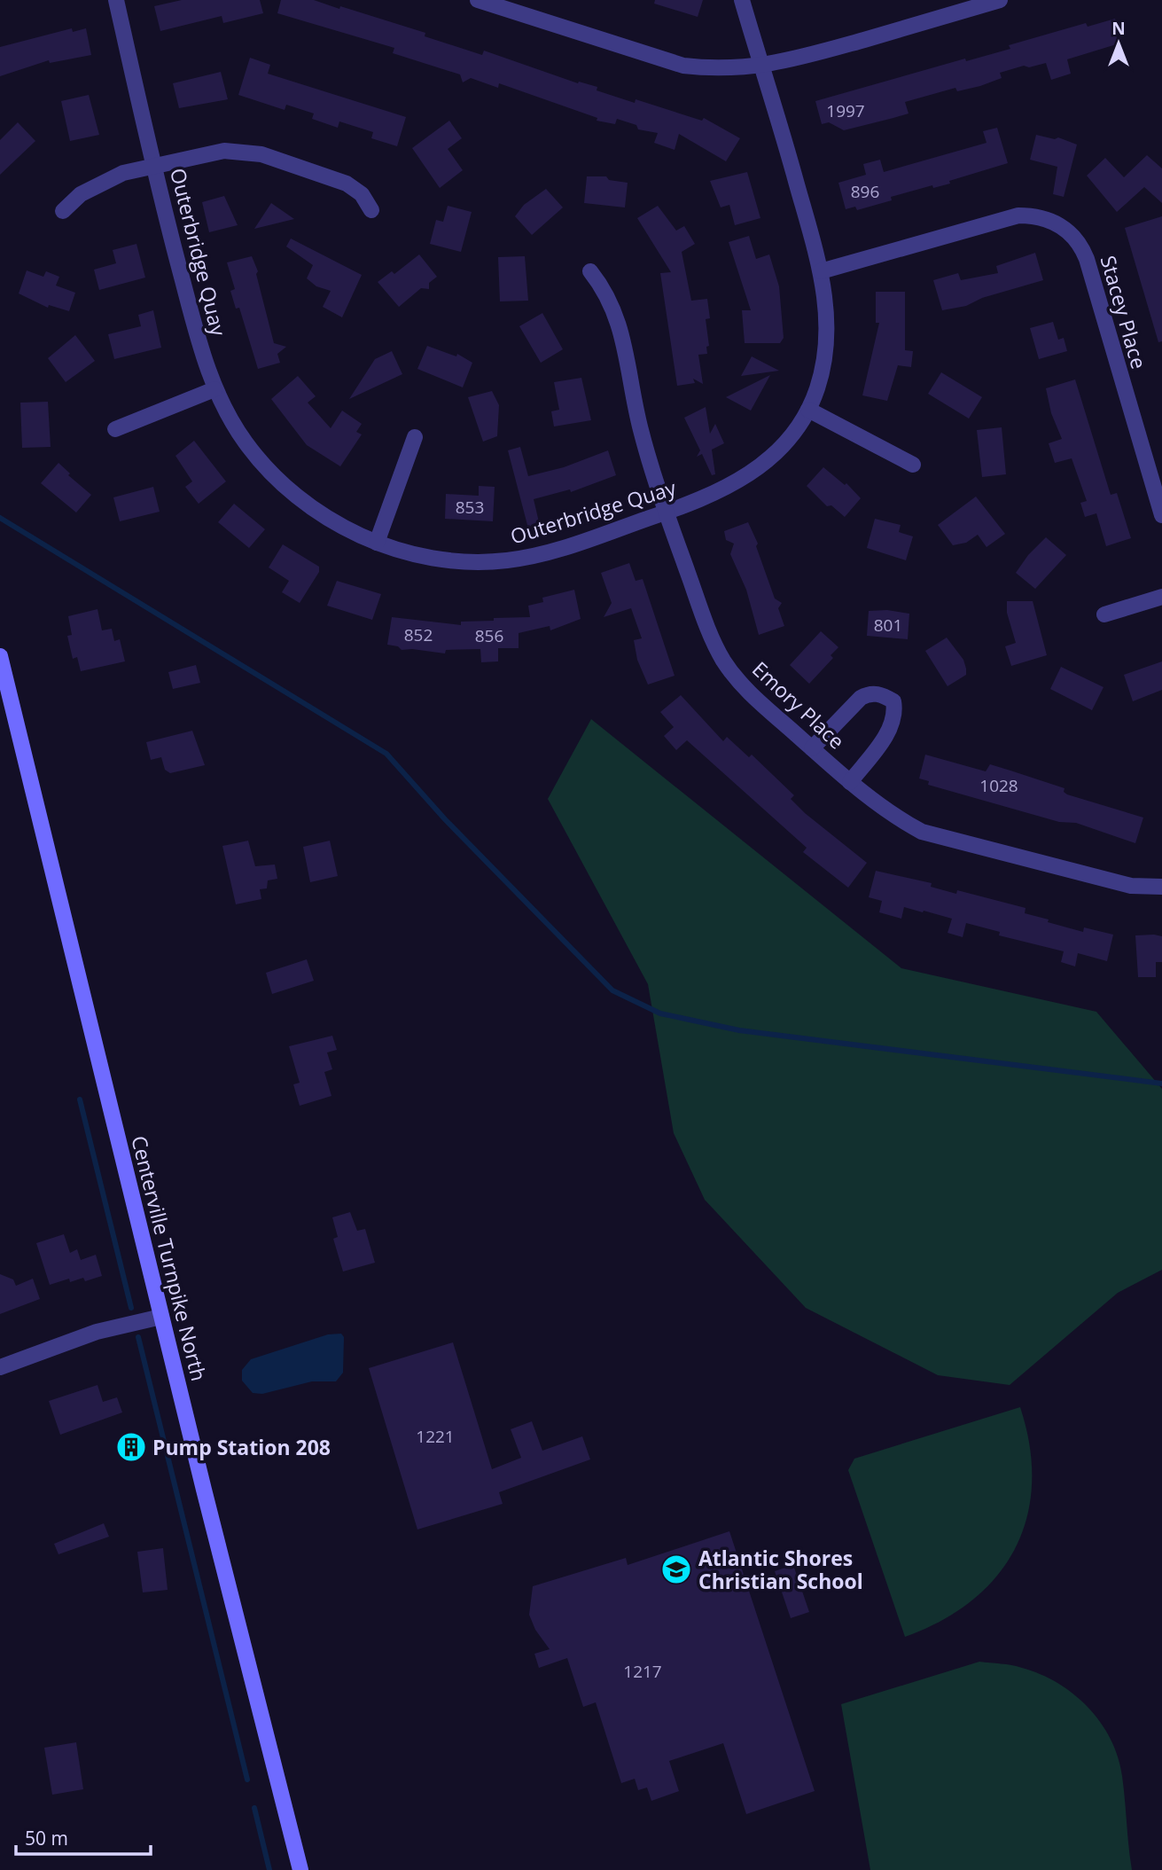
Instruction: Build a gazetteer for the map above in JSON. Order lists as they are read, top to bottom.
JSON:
{
  "streets": {
    "main road": ["Centerville Turnpike North"],
    "street": ["Outerbridge Quay", "Stacey Place", "Emory Place"]
  },
  "crossings": [
    ["Outerbridge Quay", "Stacey Place"],
    ["Outerbridge Quay", "Emory Place"]
  ],
  "places": {
    "building": ["Pump Station 208"],
    "school or university": ["Atlantic Shores Christian School"]
  },
  "house_numbers": [
    "1997",
    "896",
    "853",
    "801",
    "852",
    "856",
    "1028",
    "1221",
    "1217"
  ],
  "scale_bar": "50 m",
  "north": "top"
}
